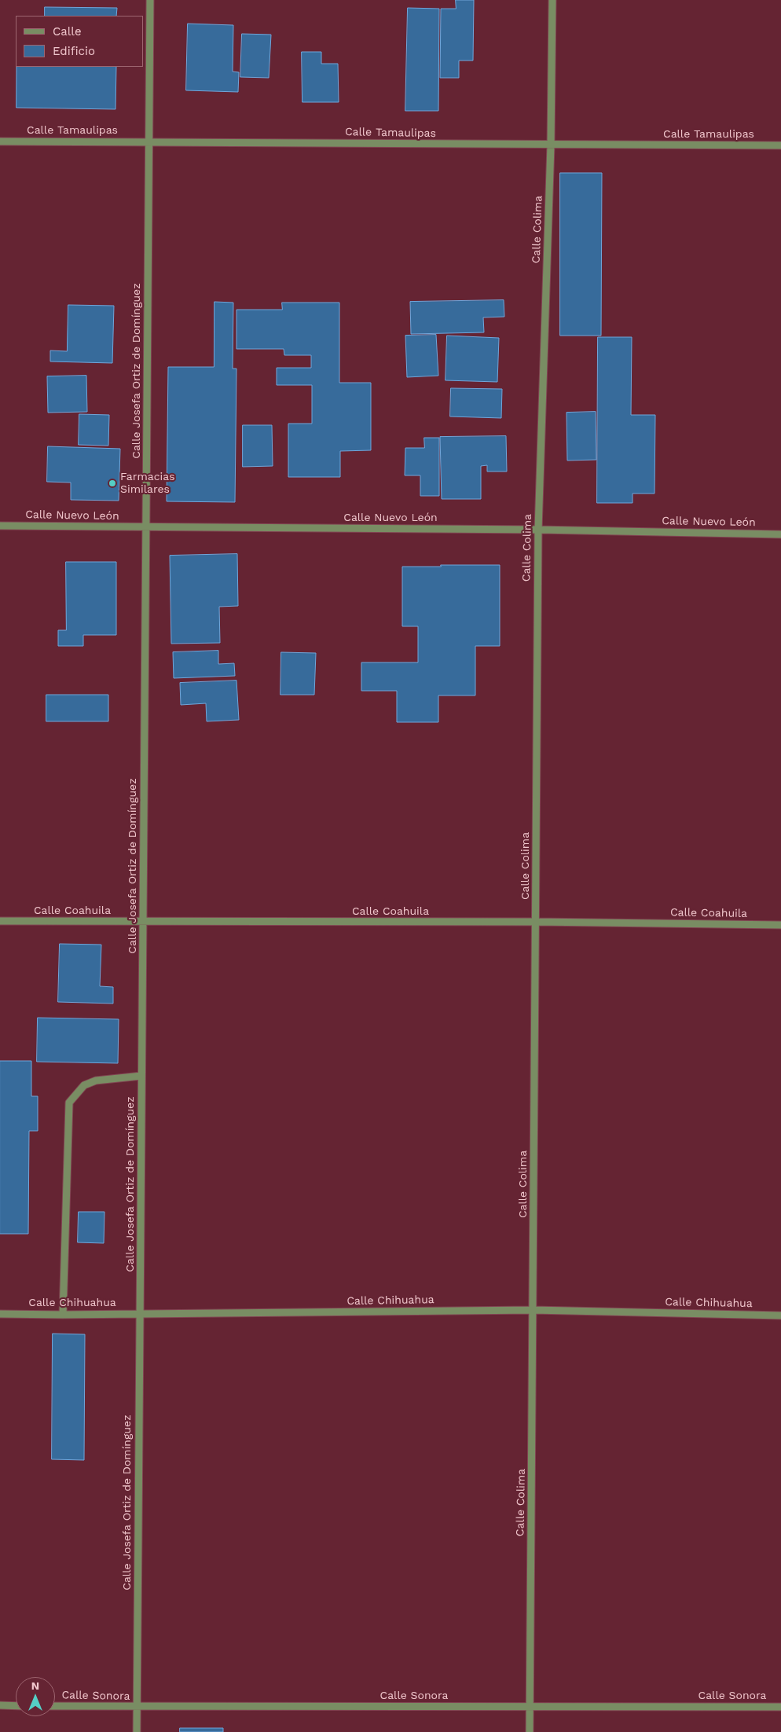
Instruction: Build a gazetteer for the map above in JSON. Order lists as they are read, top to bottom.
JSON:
{
  "streets": {
    "street": [
      "Calle Tamaulipas",
      "Calle Colima",
      "Calle Josefa Ortiz de Domínguez",
      "Calle Nuevo León",
      "Calle Coahuila",
      "Calle Chihuahua",
      "Calle Sonora"
    ]
  },
  "crossings": [
    ["Calle Tamaulipas", "Calle Colima"],
    ["Calle Tamaulipas", "Calle Josefa Ortiz de Domínguez"],
    ["Calle Colima", "Calle Nuevo León"],
    ["Calle Colima", "Calle Coahuila"],
    ["Calle Colima", "Calle Chihuahua"],
    ["Calle Colima", "Calle Sonora"],
    ["Calle Josefa Ortiz de Domínguez", "Calle Nuevo León"],
    ["Calle Josefa Ortiz de Domínguez", "Calle Coahuila"],
    ["Calle Josefa Ortiz de Domínguez", "Calle Chihuahua"],
    ["Calle Josefa Ortiz de Domínguez", "Calle Sonora"]
  ],
  "places": ["Farmacias Similares"],
  "legend": ["Calle", "Edificio"],
  "north": "top"
}
